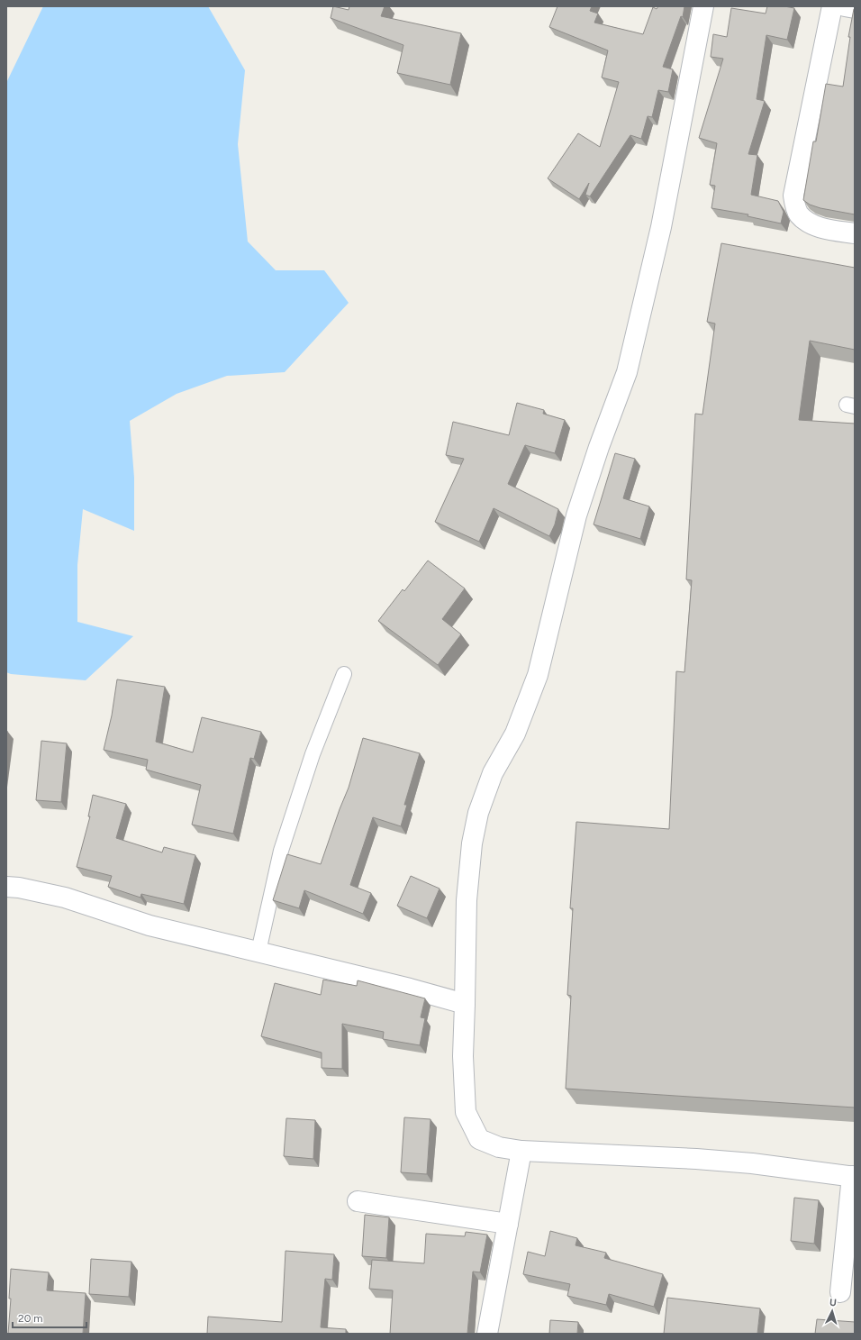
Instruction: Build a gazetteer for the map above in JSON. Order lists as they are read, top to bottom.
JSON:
{
  "scale_bar": "20 m",
  "north": "top"
}
